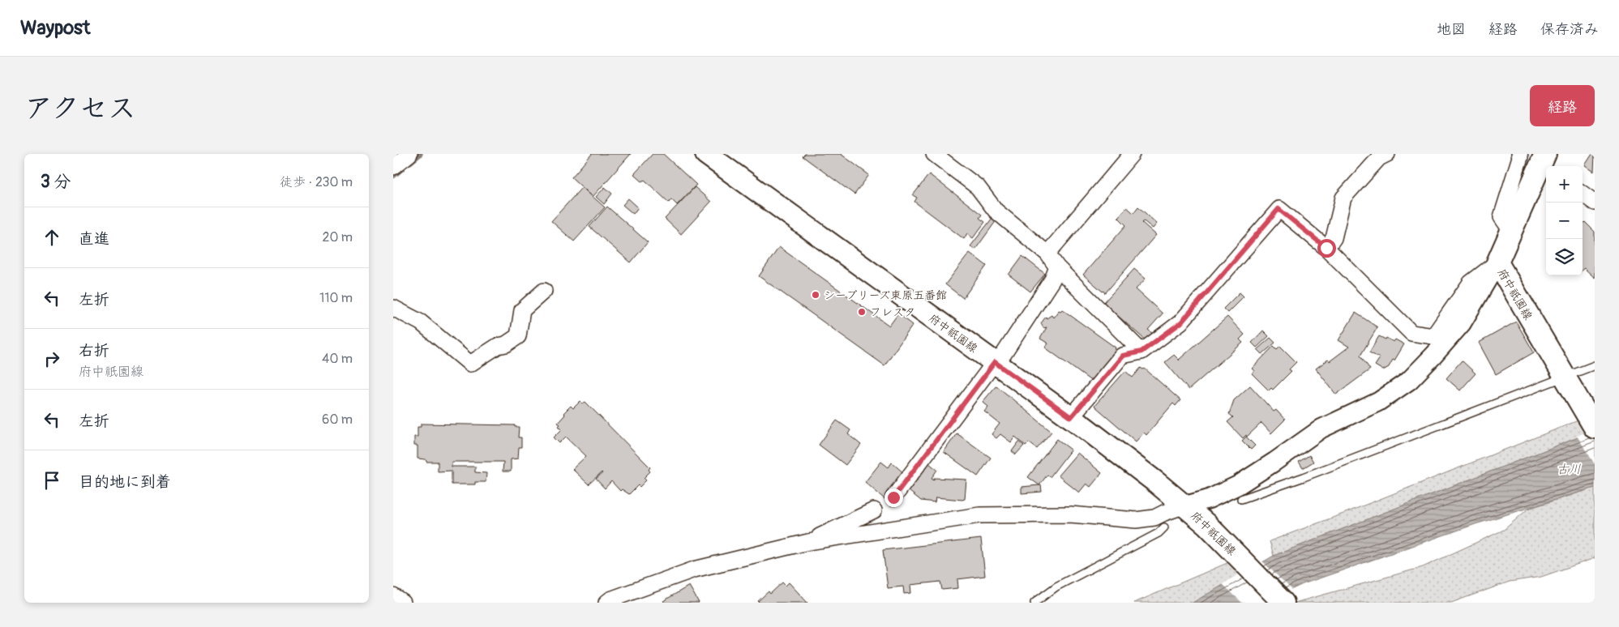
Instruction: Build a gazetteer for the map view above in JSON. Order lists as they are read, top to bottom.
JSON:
{
  "streets": {
    "main road": ["府中祇園線"]
  },
  "water": ["古川"],
  "places": ["シーブリーズ東原五番館", "フレスタ"],
  "page": {
    "header": "Waypost",
    "nav": ["地図", "経路", "保存済み"],
    "title": "アクセス",
    "buttons": "経路",
    "heading": ["3 分", "徒歩 · 230 m"],
    "map_buttons": ["+", "−"],
    "list": [
      ["直進", "20 m"],
      ["左折", "110 m"],
      ["右折", "府中祇園線", "40 m"],
      ["左折", "60 m"],
      "目的地に到着"
    ]
  }
}
